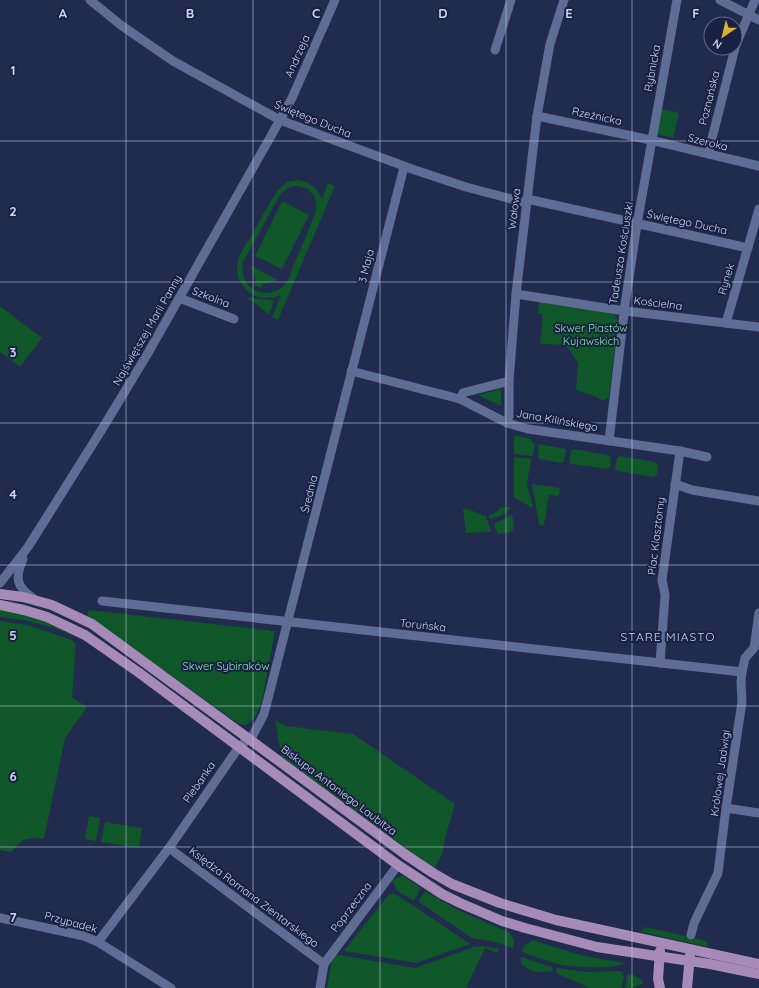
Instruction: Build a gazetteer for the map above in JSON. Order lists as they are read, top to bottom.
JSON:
{
  "streets": {
    "main road": ["Biskupa Antoniego Laubitza"],
    "street": [
      "Andrzeja",
      "Rybnicka",
      "Poznańska",
      "Rzeźnicka",
      "Świętego Ducha",
      "Szeroka",
      "Wałowa",
      "Tadeusza Kościuszki",
      "3 Maja",
      "Rynek",
      "Szkolna",
      "Kościelna",
      "Najświętszej Marii Panny",
      "Jana Kilińskiego",
      "Średnia",
      "Plac Klasztorny",
      "Toruńska",
      "Królowej Jadwigi",
      "Plebanka",
      "Księdza Romana Zientarskiego",
      "Poprzeczna",
      "Przypadek"
    ]
  },
  "crossings": [
    ["Andrzeja", "Świętego Ducha"],
    ["Andrzeja", "Najświętszej Marii Panny"],
    ["Rybnicka", "Rzeźnicka"],
    ["Rybnicka", "Szeroka"],
    ["Rybnicka", "Tadeusza Kościuszki"],
    ["Poznańska", "Szeroka"],
    ["Rzeźnicka", "Szeroka"],
    ["Rzeźnicka", "Wałowa"],
    ["Rzeźnicka", "Tadeusza Kościuszki"],
    ["Świętego Ducha", "Wałowa"],
    ["Świętego Ducha", "Tadeusza Kościuszki"],
    ["Świętego Ducha", "3 Maja"],
    ["Świętego Ducha", "Rynek"],
    ["Świętego Ducha", "Najświętszej Marii Panny"],
    ["Szeroka", "Tadeusza Kościuszki"],
    ["Wałowa", "Kościelna"],
    ["Wałowa", "Jana Kilińskiego"],
    ["Tadeusza Kościuszki", "Kościelna"],
    ["Tadeusza Kościuszki", "Jana Kilińskiego"],
    ["3 Maja", "Jana Kilińskiego"],
    ["3 Maja", "Średnia"],
    ["Rynek", "Kościelna"],
    ["Szkolna", "Najświętszej Marii Panny"],
    ["Najświętszej Marii Panny", "Biskupa Antoniego Laubitza"],
    ["Jana Kilińskiego", "Średnia"],
    ["Średnia", "Toruńska"],
    ["Średnia", "Plebanka"],
    ["Plac Klasztorny", "Toruńska"],
    ["Toruńska", "Królowej Jadwigi"],
    ["Toruńska", "Plebanka"],
    ["Plebanka", "Biskupa Antoniego Laubitza"],
    ["Plebanka", "Księdza Romana Zientarskiego"],
    ["Plebanka", "Przypadek"],
    ["Księdza Romana Zientarskiego", "Poprzeczna"]
  ],
  "districts": ["STARE MIASTO"],
  "parks": ["Skwer Piastów Kujawskich", "Skwer Sybiraków"],
  "north": "bottom left",
  "grid": {
    "columns": [
      "A",
      "B",
      "C",
      "D",
      "E",
      "F"
    ],
    "rows": [
      "1",
      "2",
      "3",
      "4",
      "5",
      "6",
      "7"
    ]
  }
}
